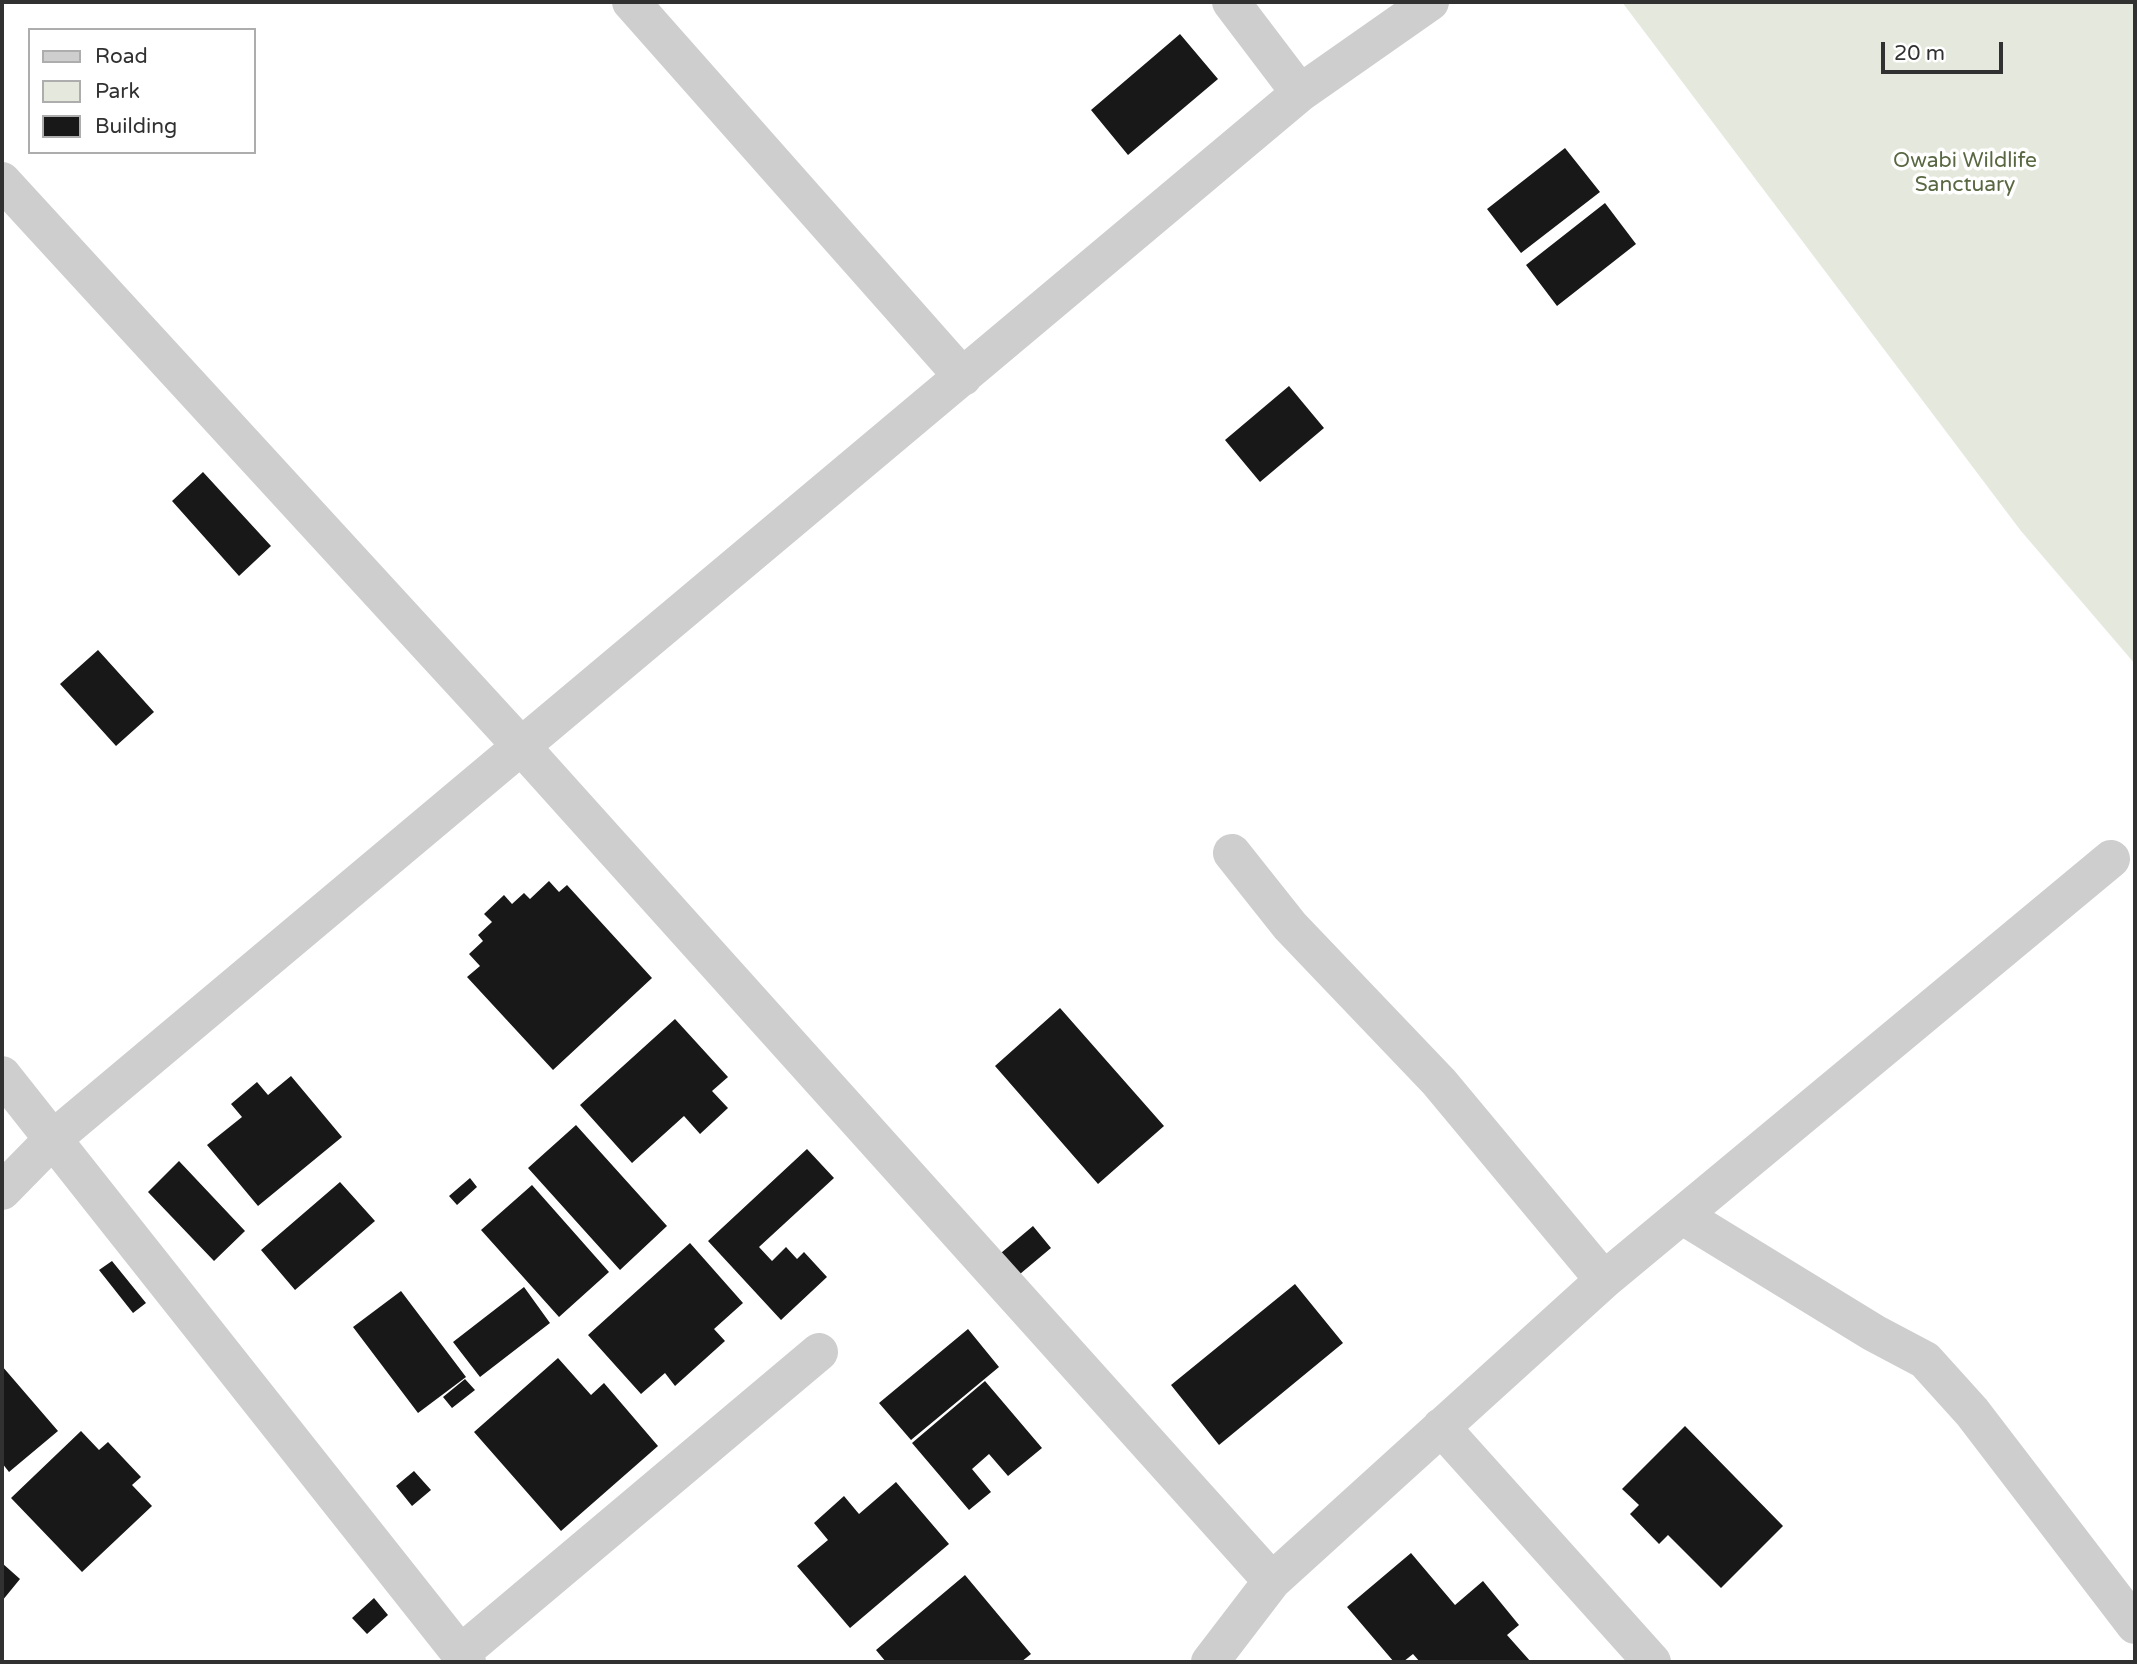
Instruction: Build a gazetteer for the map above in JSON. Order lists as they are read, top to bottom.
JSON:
{
  "parks": ["Owabi Wildlife Sanctuary"],
  "legend": ["Road", "Park", "Building"],
  "scale_bar": "20 m"
}
